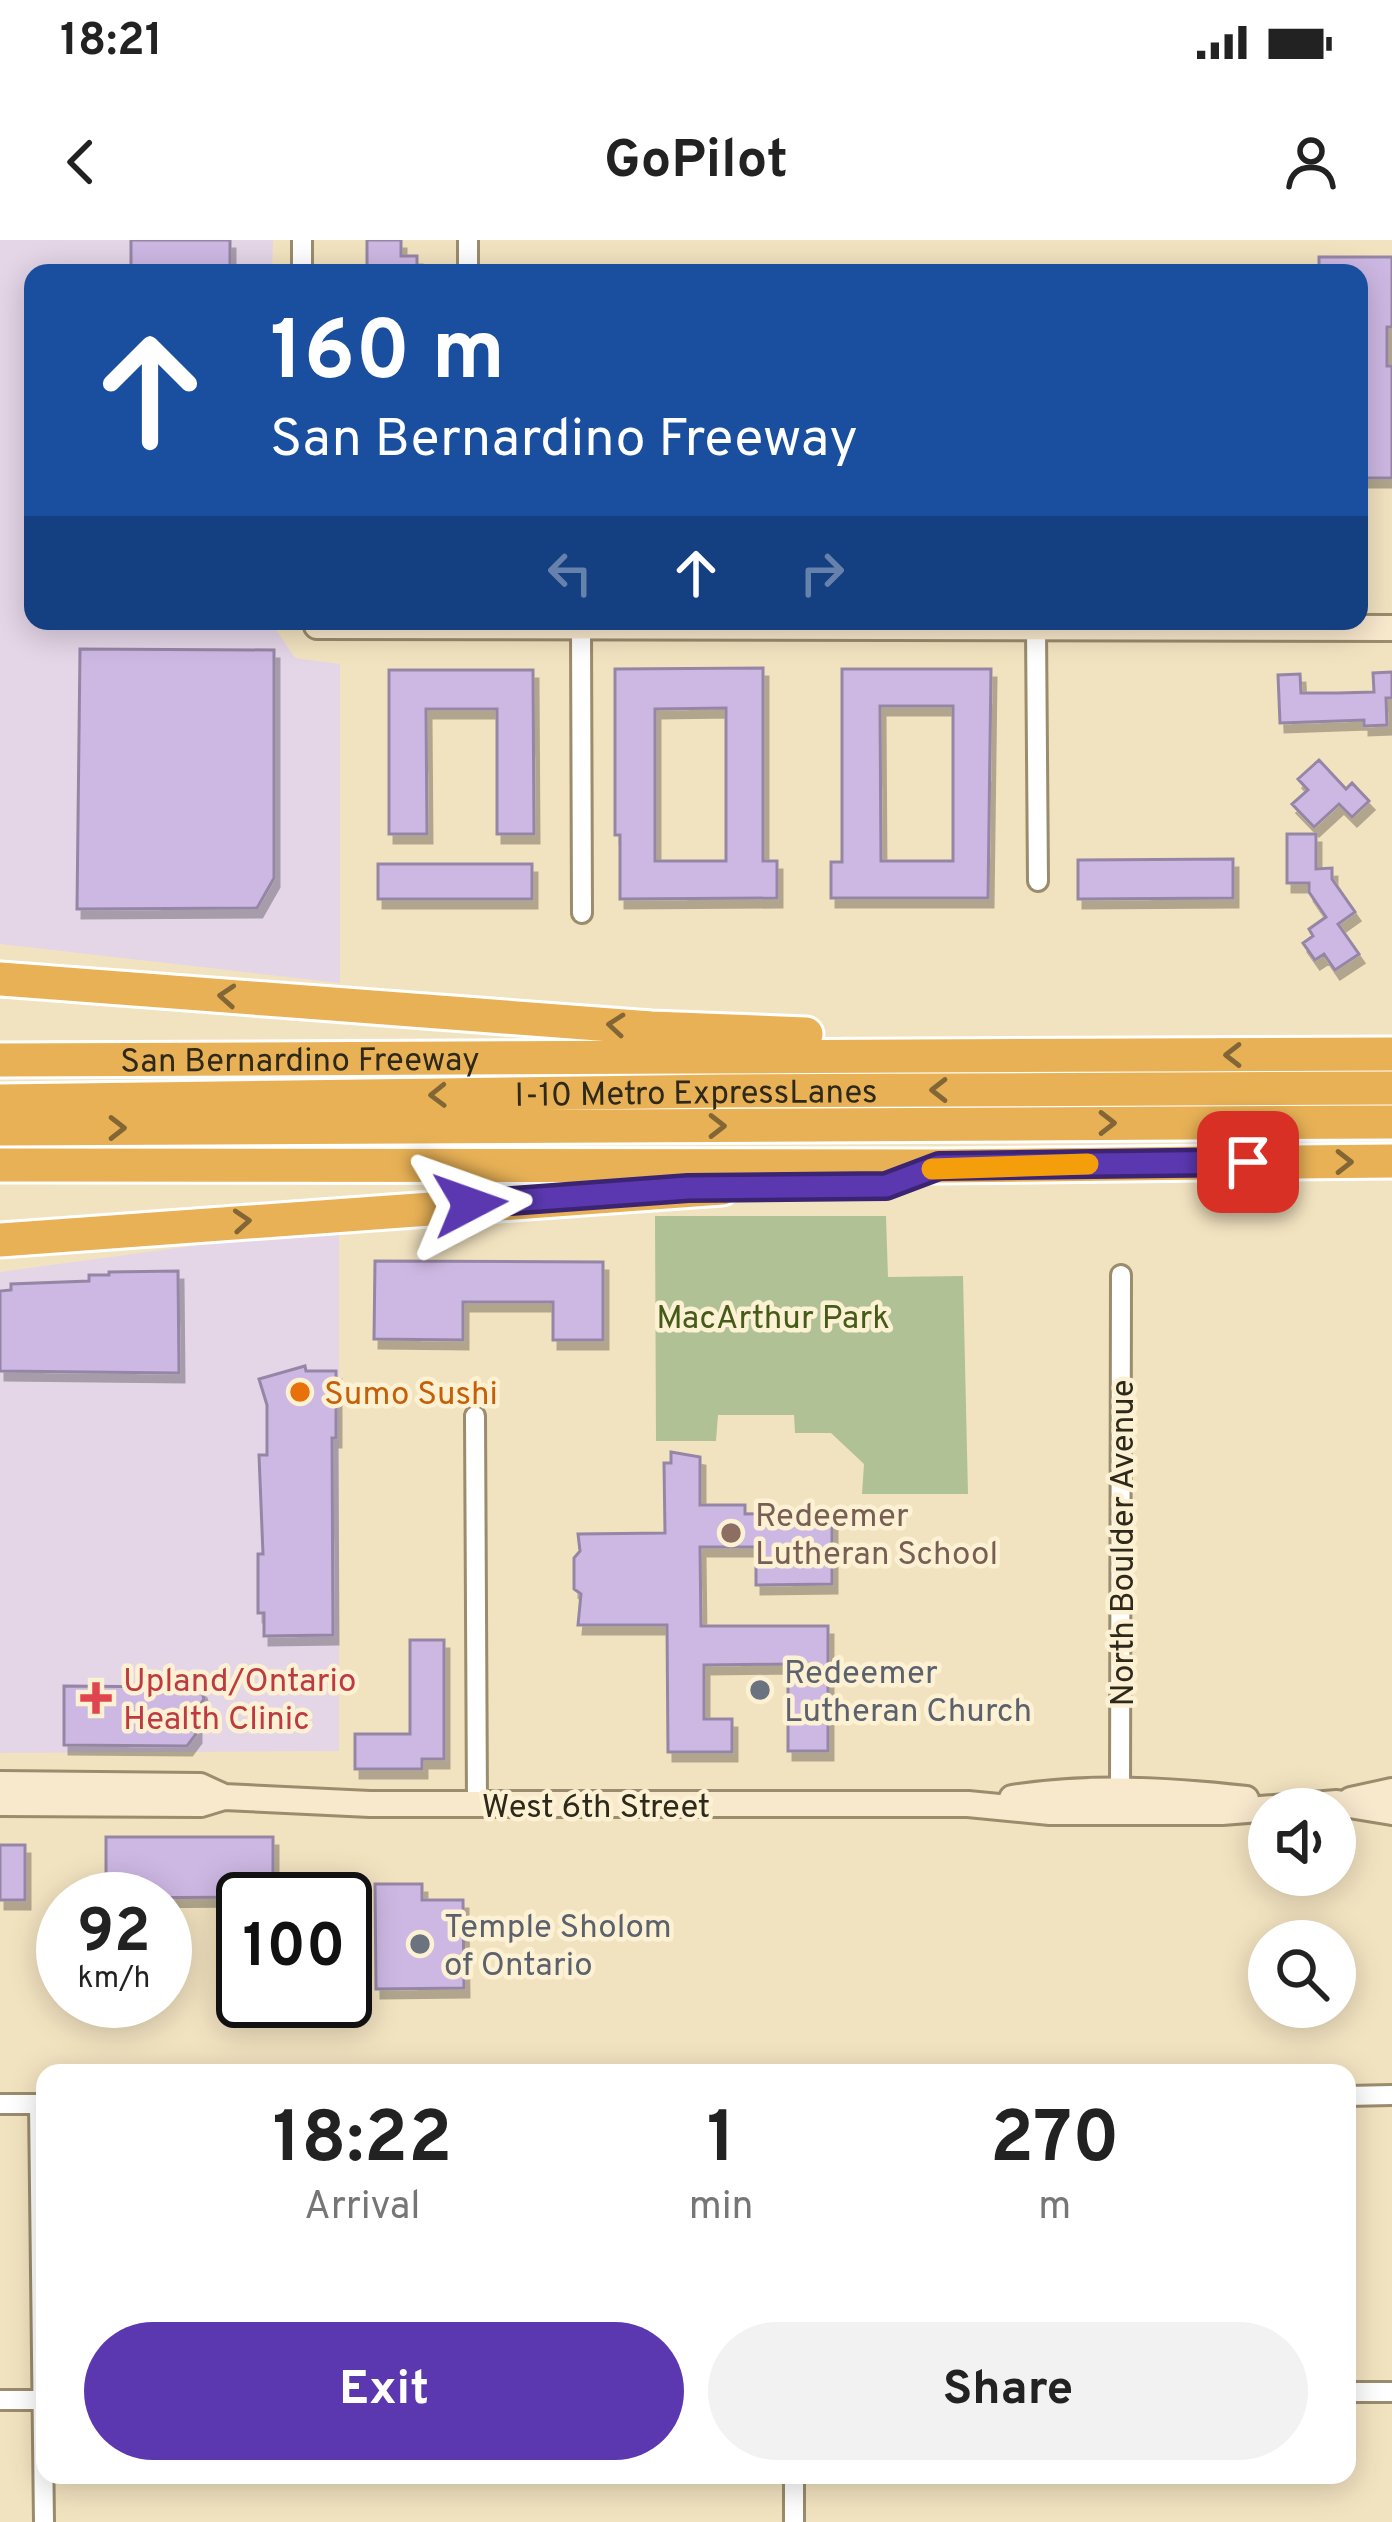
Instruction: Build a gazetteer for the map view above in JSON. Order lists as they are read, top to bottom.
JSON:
{
  "streets": {
    "highway": ["San Bernardino Freeway", "I-10 Metro ExpressLanes"],
    "street": ["North Boulder Avenue", "West 6th Street"]
  },
  "crossings": [
    ["North Boulder Avenue", "West 6th Street"]
  ],
  "parks": ["MacArthur Park"],
  "places": {
    "other": [
      "Sumo Sushi",
      "Redeemer Lutheran School",
      "Redeemer Lutheran Church",
      "Temple Sholom of Ontario"
    ],
    "health": ["Upland/Ontario Health Clinic"]
  },
  "page": {
    "status": "18:21",
    "header": "GoPilot",
    "turn": ["160 m", "San Bernardino Freeway"],
    "speed": "92 km/h",
    "limit": "100",
    "eta": [
      "18:22",
      "Arrival",
      "1",
      "min",
      "270",
      "m"
    ],
    "buttons": ["Exit", "Share"]
  }
}
